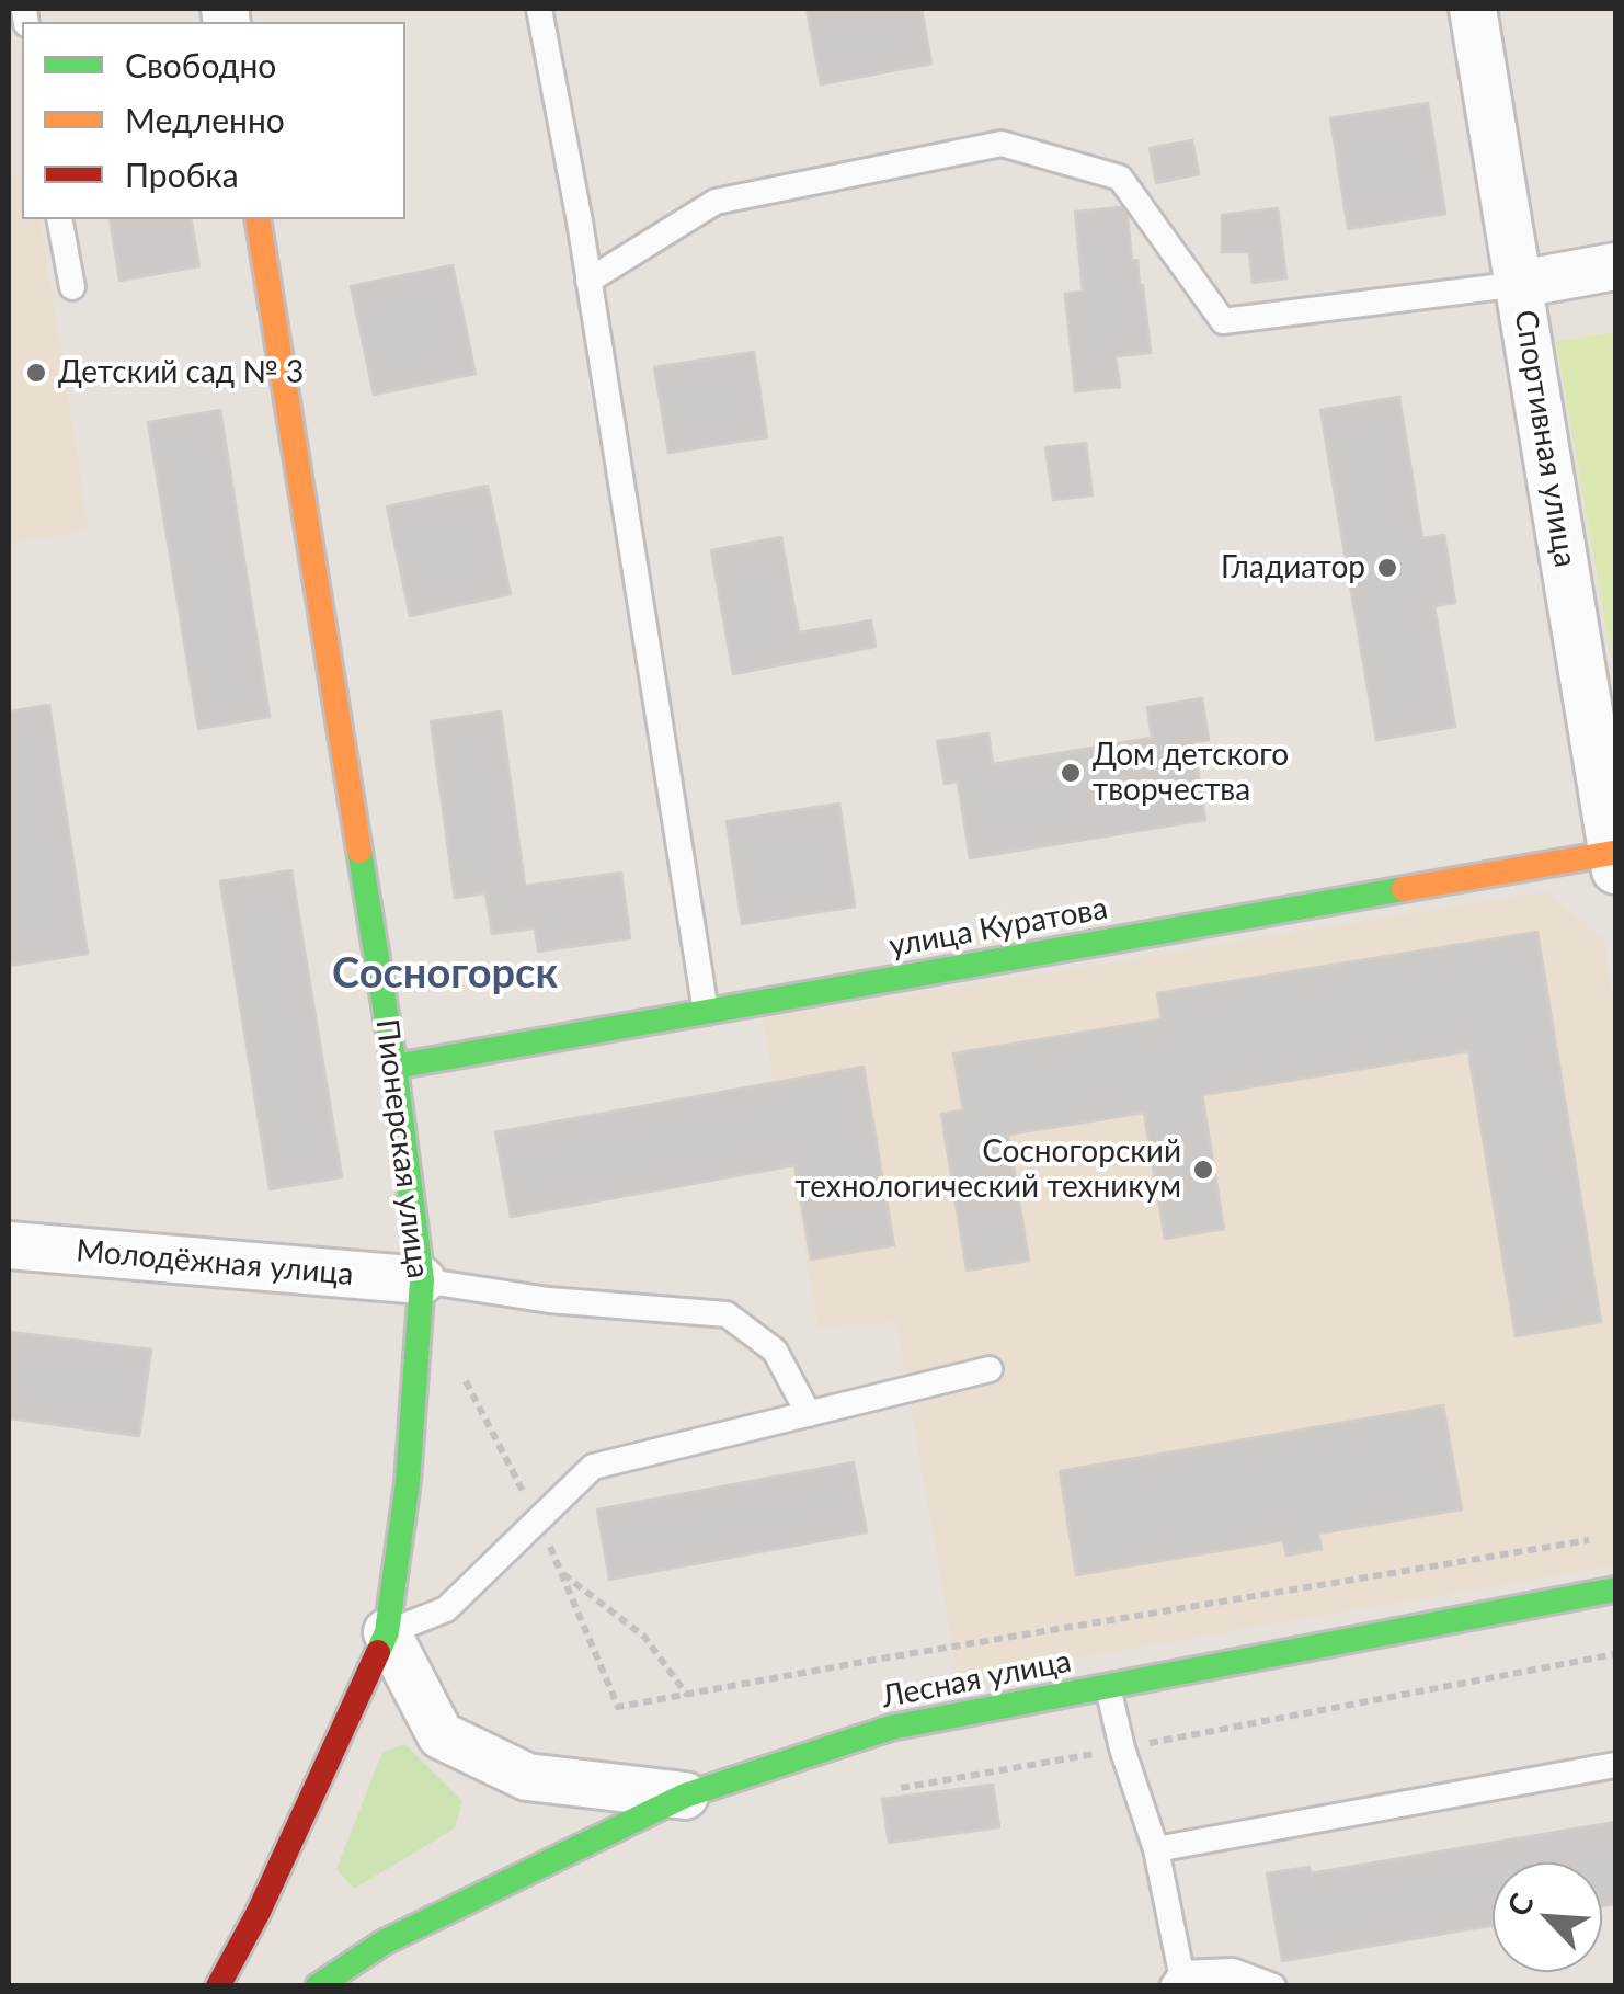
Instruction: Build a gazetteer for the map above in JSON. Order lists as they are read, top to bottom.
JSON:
{
  "streets": {
    "street": [
      "Спортивная улица",
      "улица Куратова",
      "Пионерская улица",
      "Молодёжная улица",
      "Лесная улица"
    ]
  },
  "crossings": [
    ["Спортивная улица", "улица Куратова"],
    ["улица Куратова", "Пионерская улица"],
    ["Пионерская улица", "Молодёжная улица"]
  ],
  "districts": ["Сосногорск"],
  "places": [
    "Детский сад № 3",
    "Гладиатор",
    "Дом детского творчества",
    "Сосногорский технологический техникум"
  ],
  "legend": ["Свободно", "Медленно", "Пробка"],
  "north": "top left"
}
